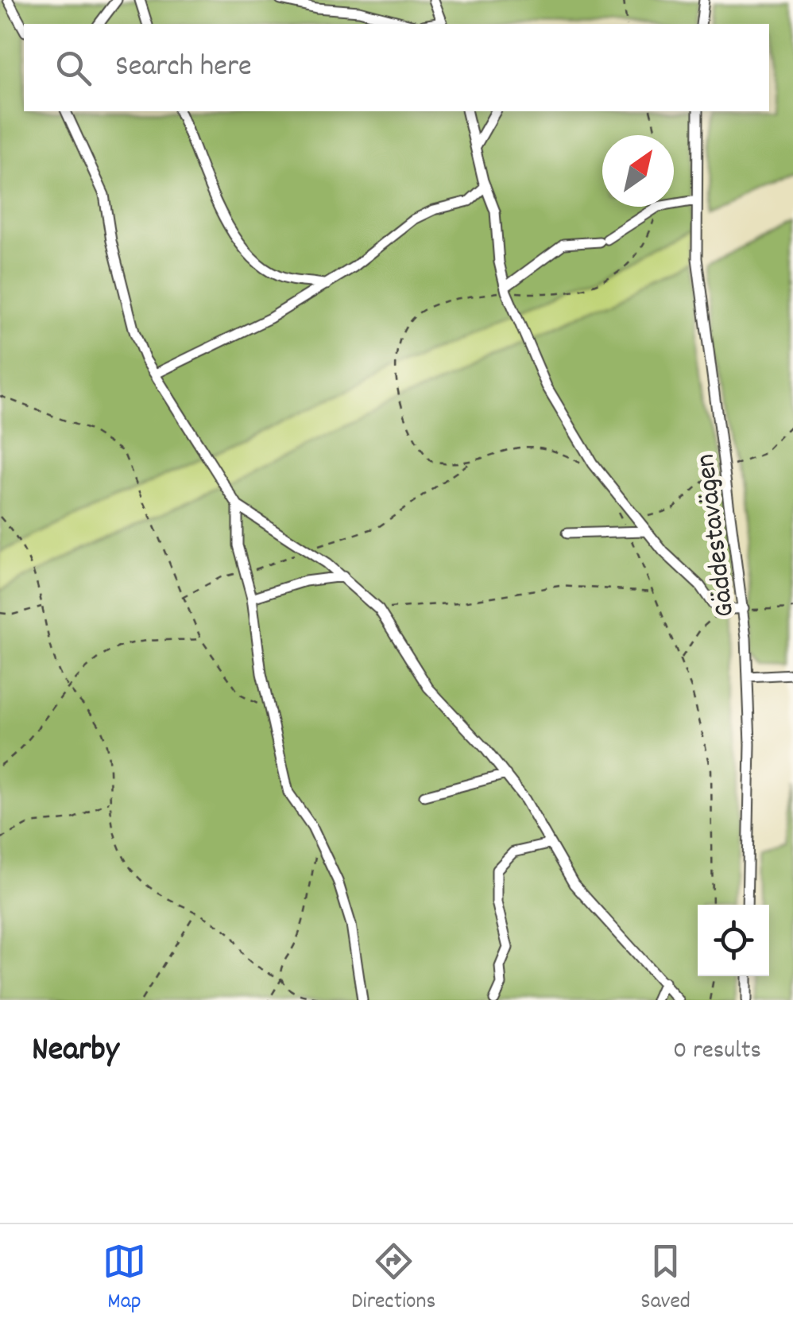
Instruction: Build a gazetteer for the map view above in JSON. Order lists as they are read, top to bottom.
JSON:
{
  "streets": {
    "street": ["Gäddestavägen"]
  },
  "north": "top right",
  "page": {
    "search": "Search here",
    "heading": ["Nearby", "0 results"],
    "nav": ["Map", "Directions", "Saved"]
  }
}
